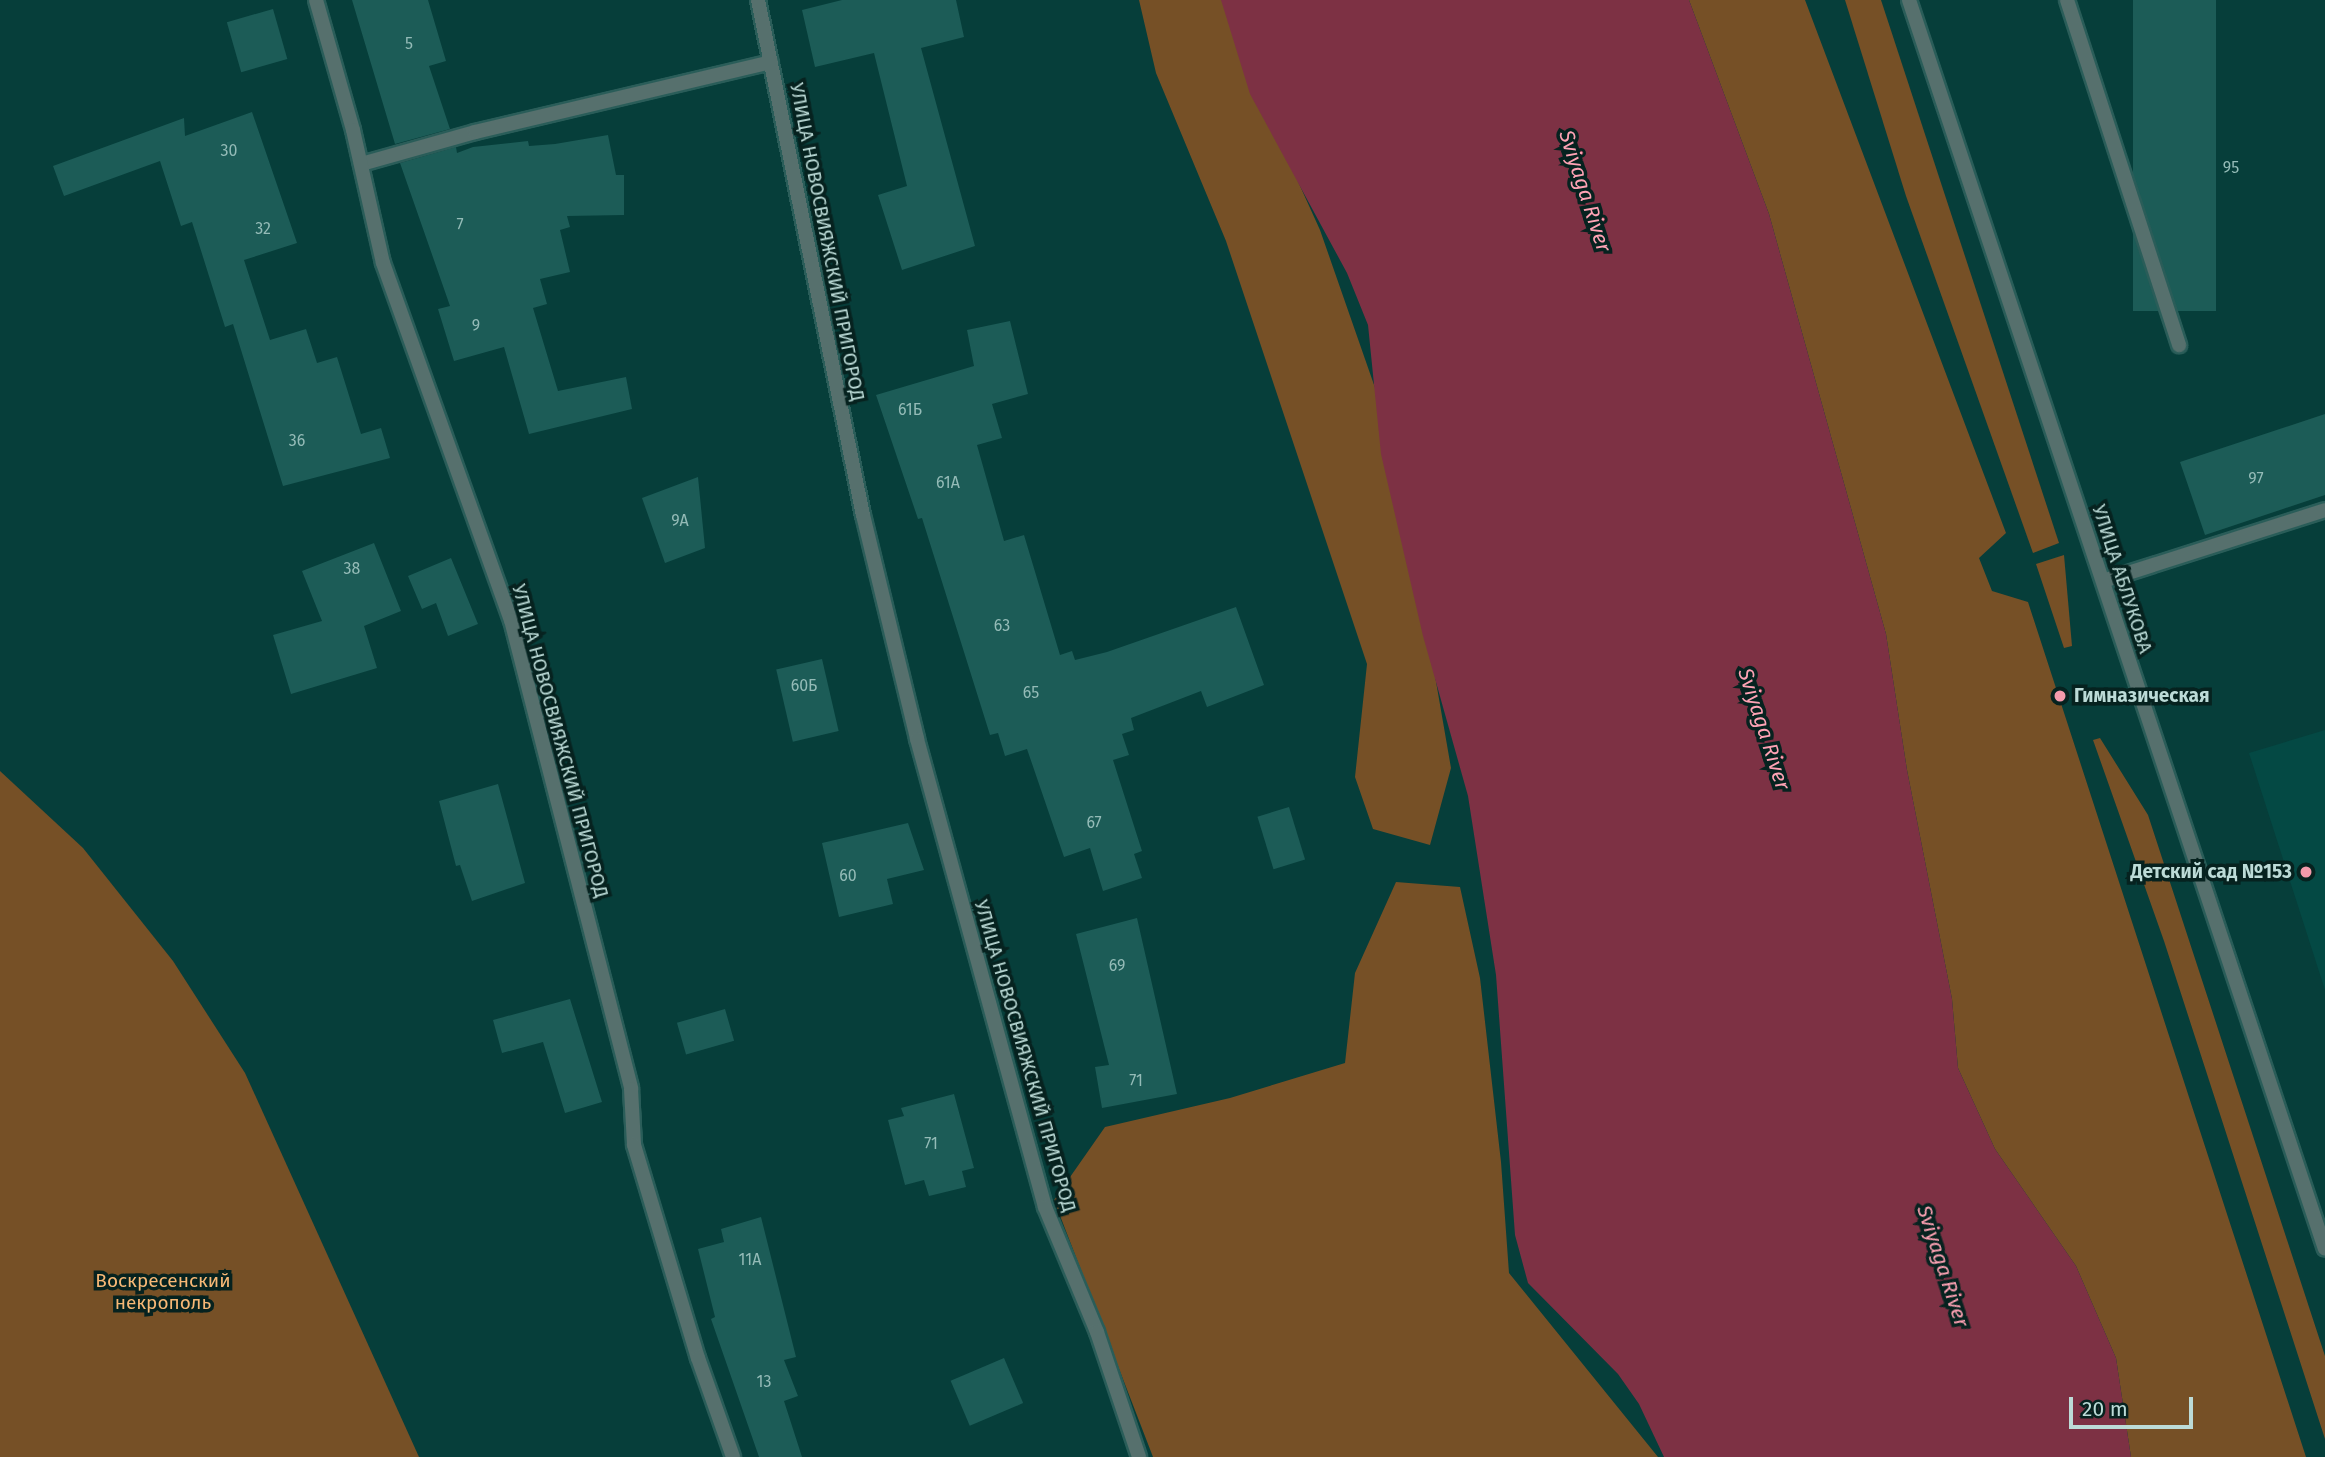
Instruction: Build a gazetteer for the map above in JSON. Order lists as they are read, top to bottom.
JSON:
{
  "streets": {
    "street": ["УЛИЦА НОВОСВИЯЖСКИЙ ПРИГОРОД", "УЛИЦА АБЛУКОВА"]
  },
  "water": ["Sviyaga River"],
  "parks": ["Воскресенский некрополь"],
  "places": ["Гимназическая", "Детский сад №153"],
  "house_numbers": [
    "5",
    "30",
    "95",
    "7",
    "32",
    "9",
    "61Б",
    "36",
    "97",
    "61А",
    "9А",
    "38",
    "63",
    "60Б",
    "65",
    "67",
    "60",
    "69",
    "71",
    "71",
    "11А",
    "13"
  ],
  "scale_bar": "20 m"
}
